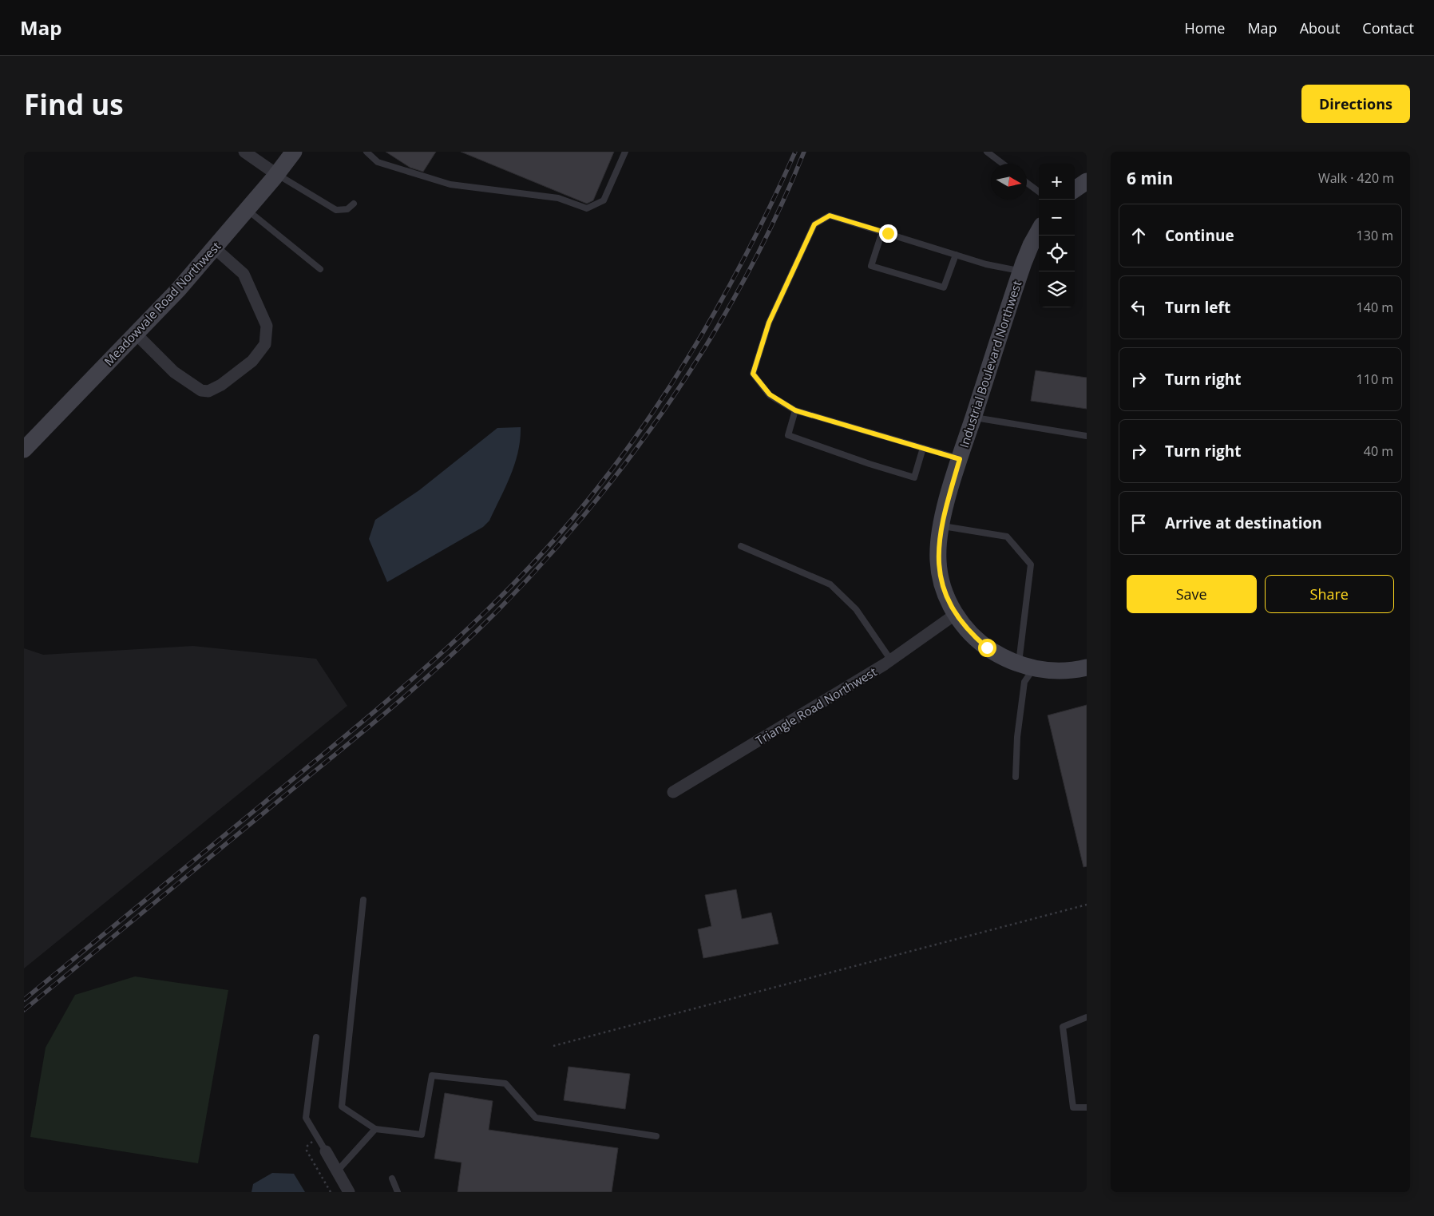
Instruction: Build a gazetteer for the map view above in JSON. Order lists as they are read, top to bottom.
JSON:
{
  "streets": {
    "street": ["Meadowvale Road Northwest", "Industrial Boulevard Northwest", "Triangle Road Northwest"]
  },
  "crossings": [
    ["Industrial Boulevard Northwest", "Triangle Road Northwest"]
  ],
  "north": "right",
  "page": {
    "header": "Map",
    "nav": [
      "Home",
      "Map",
      "About",
      "Contact"
    ],
    "buttons": [
      "Directions",
      ["Save", "Share"]
    ],
    "title": "Find us",
    "heading": ["6 min", "Walk · 420 m"],
    "map_buttons": ["+", "−"],
    "list": [
      ["Continue", "130 m"],
      ["Turn left", "140 m"],
      ["Turn right", "110 m"],
      ["Turn right", "40 m"],
      "Arrive at destination"
    ]
  }
}
